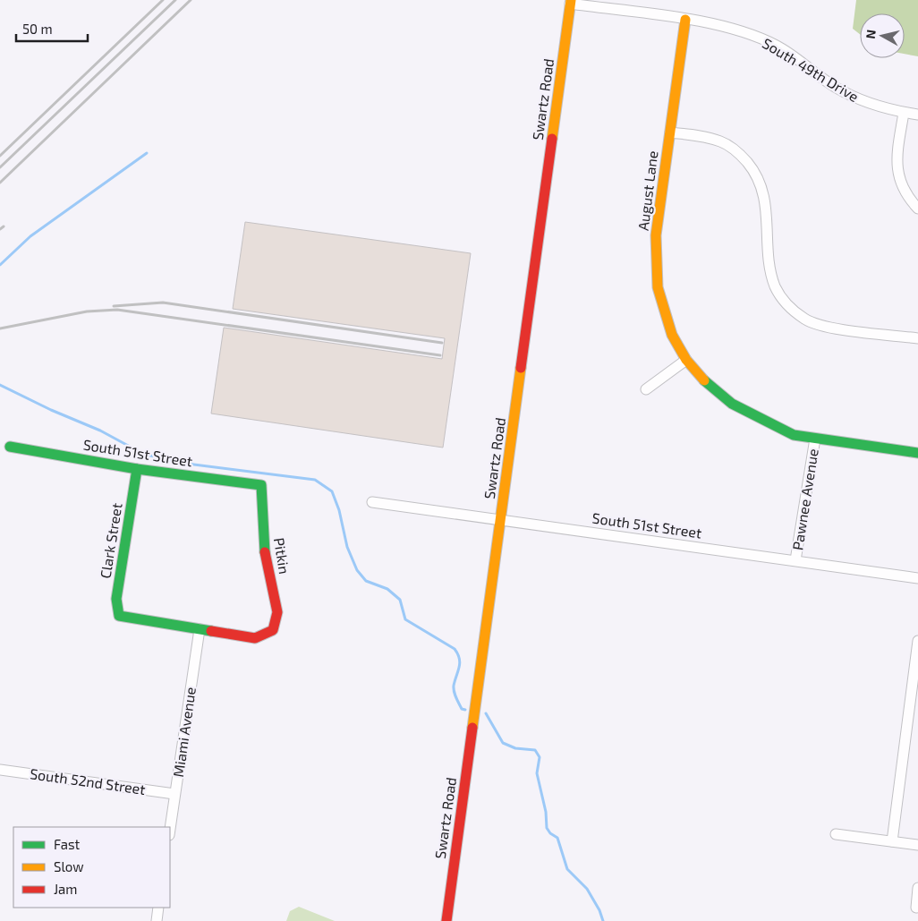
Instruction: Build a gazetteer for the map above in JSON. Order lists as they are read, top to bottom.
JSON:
{
  "streets": {
    "street": [
      "South 49th Drive",
      "Swartz Road",
      "August Lane",
      "South 51st Street",
      "Pawnee Avenue",
      "Clark Street",
      "Pitkin",
      "Miami Avenue",
      "South 52nd Street"
    ]
  },
  "crossings": [
    ["South 49th Drive", "Swartz Road"],
    ["South 49th Drive", "August Lane"],
    ["Swartz Road", "South 51st Street"],
    ["August Lane", "Pawnee Avenue"],
    ["South 51st Street", "Pawnee Avenue"],
    ["South 51st Street", "Clark Street"],
    ["South 51st Street", "Pitkin"],
    ["Clark Street", "Pitkin"],
    ["Clark Street", "Miami Avenue"],
    ["Pitkin", "Miami Avenue"],
    ["Miami Avenue", "South 52nd Street"]
  ],
  "legend": ["Fast", "Slow", "Jam"],
  "scale_bar": "50 m",
  "north": "left"
}
